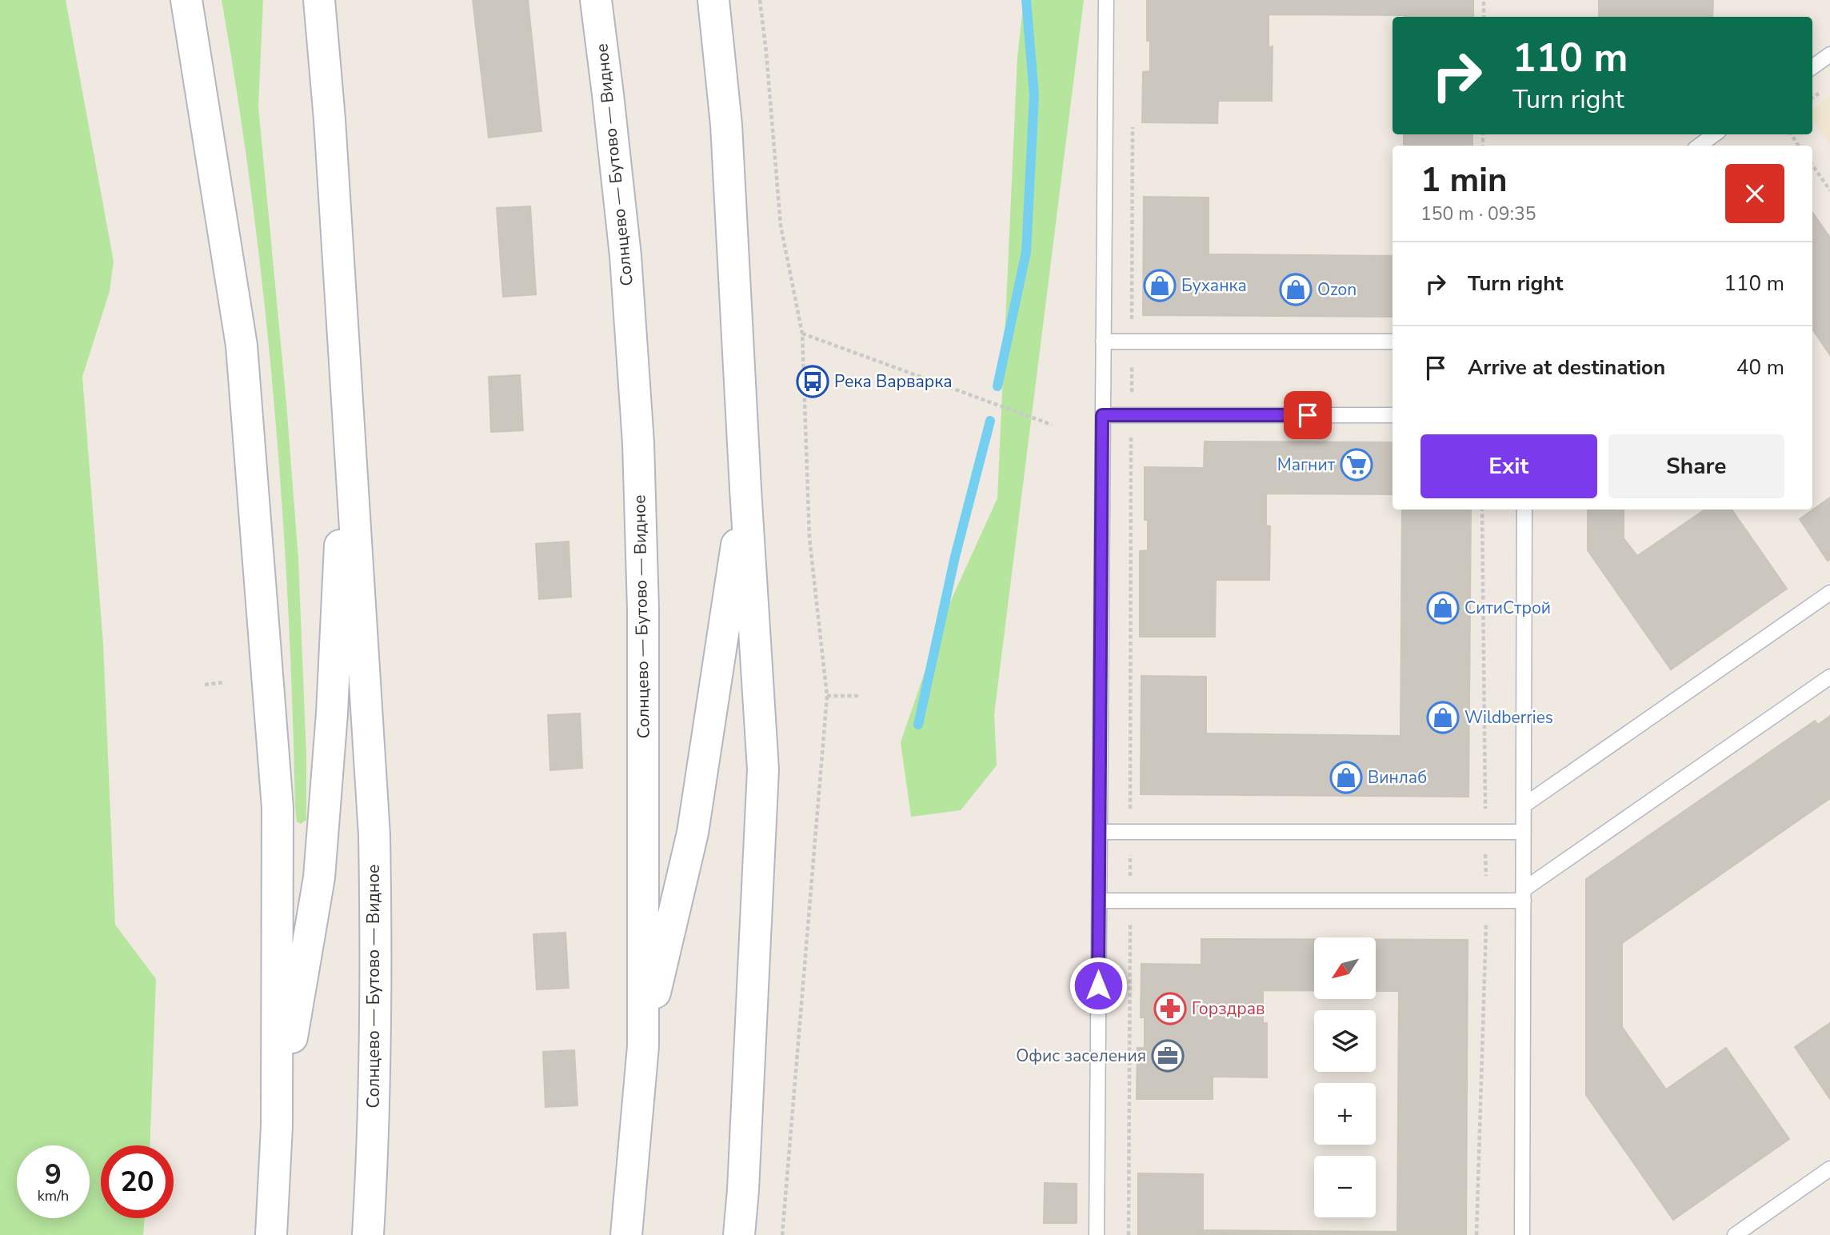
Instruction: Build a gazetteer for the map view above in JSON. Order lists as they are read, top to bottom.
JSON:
{
  "streets": {
    "main road": ["Солнцево — Бутово — Видное"]
  },
  "places": {
    "shop": [
      "Буханка",
      "Ozon",
      "СитиСтрой",
      "Wildberries",
      "Винлаб"
    ],
    "bus stop": ["Река Варварка"],
    "supermarket": ["Магнит"],
    "pharmacy": ["Горздрав"],
    "office": ["Офис заселения"]
  },
  "north": "bottom left",
  "page": {
    "turn": ["110 m", "Turn right"],
    "heading": ["1 min", "150 m · 09:35"],
    "list": [
      {
        "name": "Turn right",
        "value": "110 m"
      },
      {
        "name": "Arrive at destination",
        "value": "40 m"
      }
    ],
    "buttons": ["Exit", "Share"],
    "map_buttons": ["+", "−"],
    "speed": "9 km/h",
    "limit": "20"
  }
}
